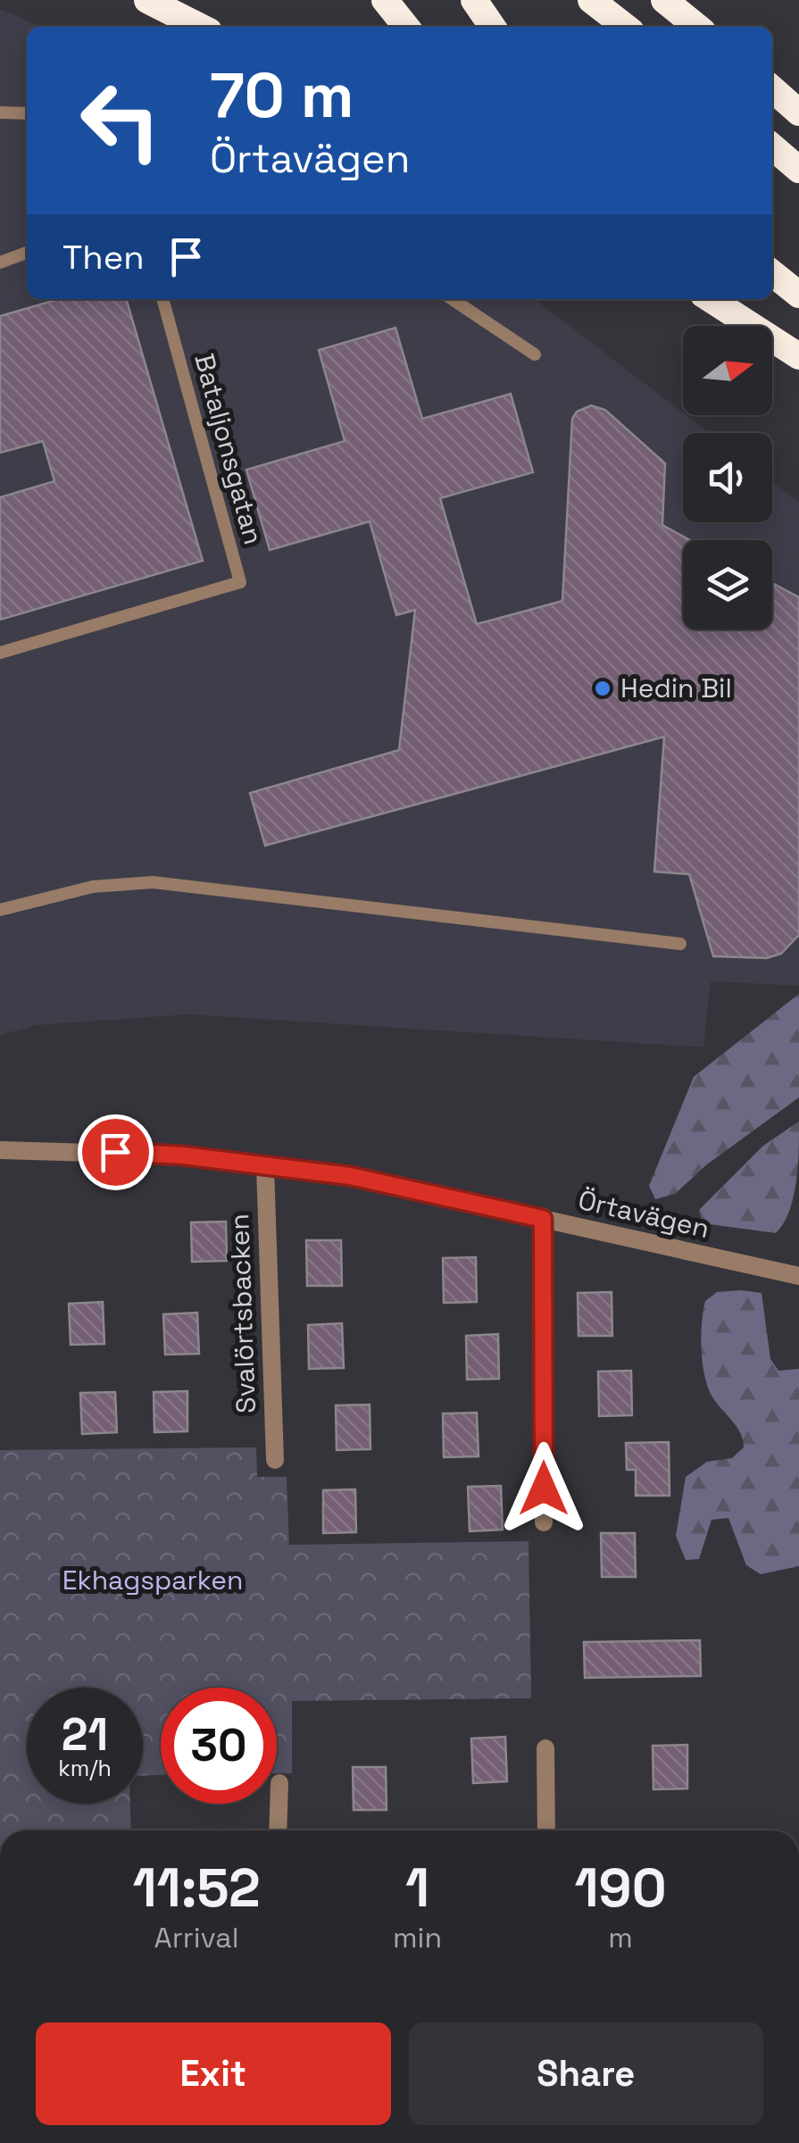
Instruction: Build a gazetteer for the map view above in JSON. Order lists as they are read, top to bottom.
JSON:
{
  "streets": {
    "street": ["Örtavägen", "Svalörtsbacken"],
    "lane": ["Bataljonsgatan"]
  },
  "crossings": [
    ["Örtavägen", "Svalörtsbacken"]
  ],
  "parks": ["Ekhagsparken"],
  "places": ["Hedin Bil"],
  "north": "right",
  "page": {
    "turn": ["70 m", "Örtavägen"],
    "then": "Then",
    "speed": "21 km/h",
    "limit": "30",
    "eta": [
      "11:52",
      "Arrival",
      "1",
      "min",
      "190",
      "m"
    ],
    "buttons": ["Exit", "Share"]
  }
}
